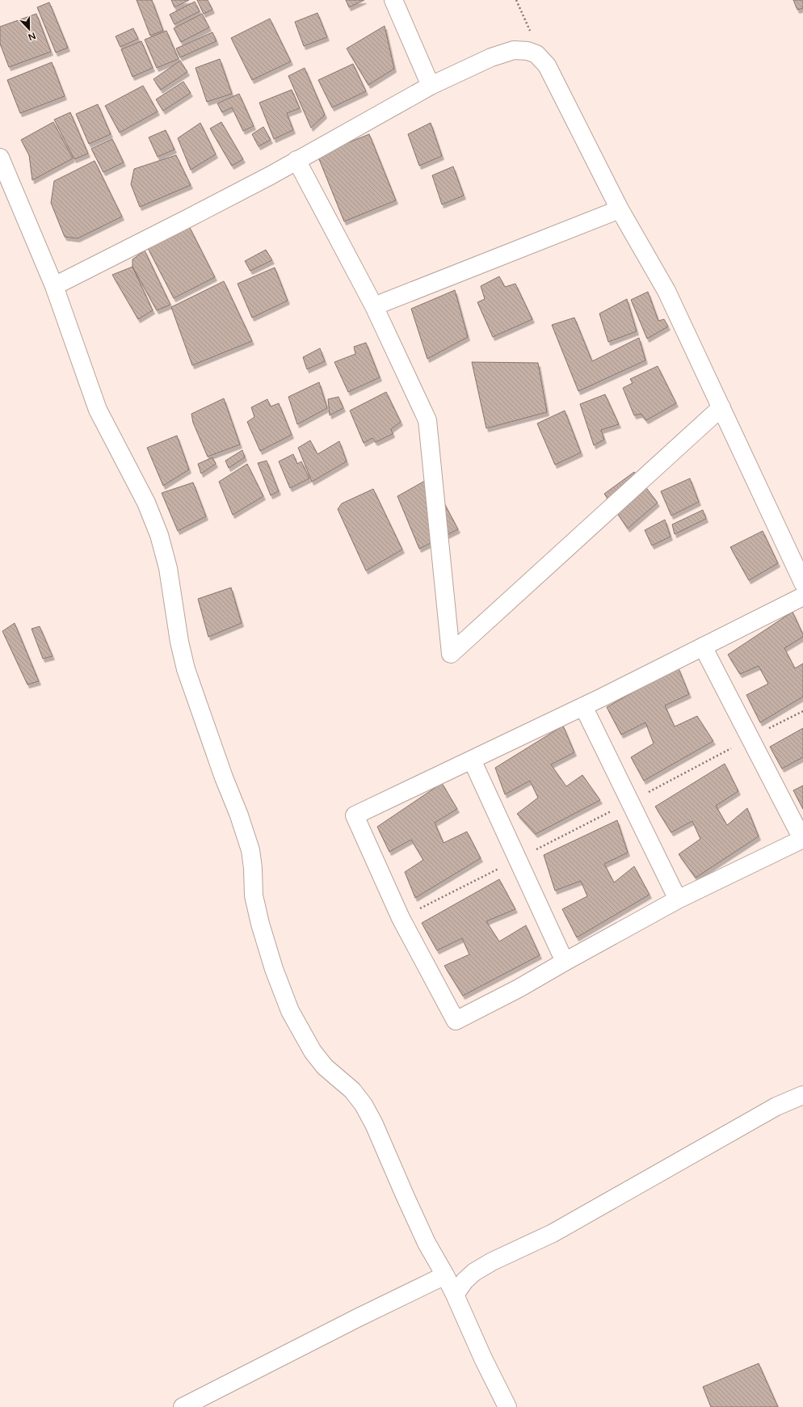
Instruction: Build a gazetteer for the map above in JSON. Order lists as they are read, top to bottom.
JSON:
{
  "north": "bottom"
}
